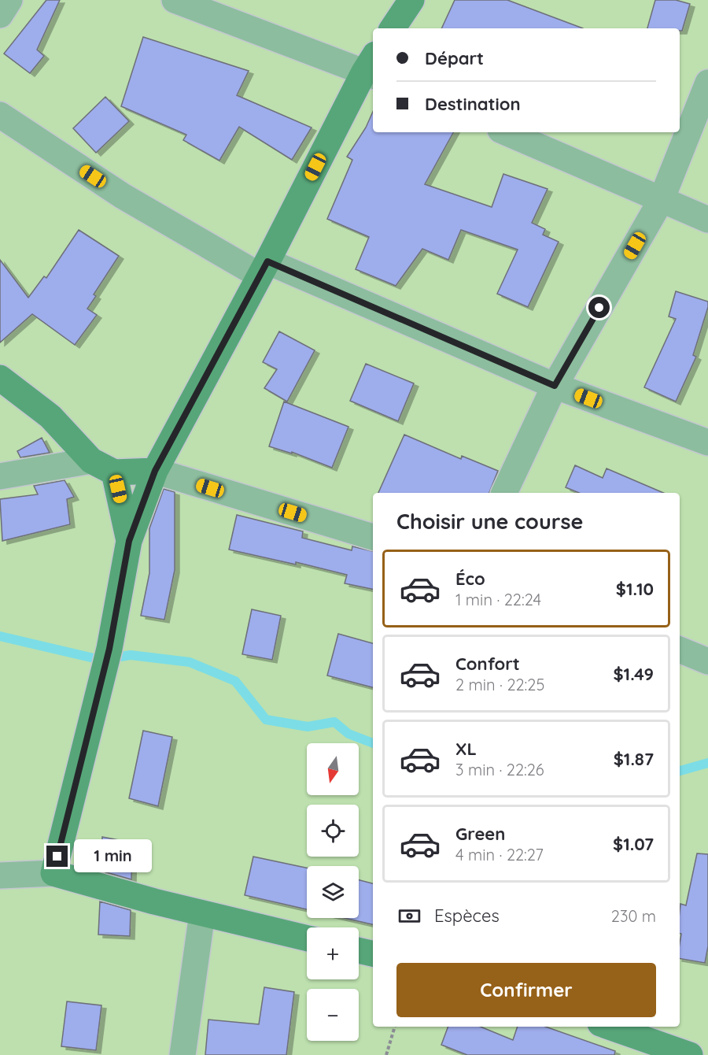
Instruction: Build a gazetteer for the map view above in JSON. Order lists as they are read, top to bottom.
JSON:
{
  "north": "bottom",
  "page": {
    "banner": ["Départ", "Destination"],
    "heading": "Choisir une course",
    "list": [
      {
        "name": "Éco",
        "note": "1 min · 22:24",
        "value": "$1.10"
      },
      {
        "name": "Confort",
        "note": "2 min · 22:25",
        "value": "$1.49"
      },
      {
        "name": "XL",
        "note": "3 min · 22:26",
        "value": "$1.87"
      },
      {
        "name": "Green",
        "note": "4 min · 22:27",
        "value": "$1.07"
      }
    ],
    "map_buttons": ["+", "−"],
    "bubble": "1 min",
    "pay": ["Espèces", "230 m"],
    "buttons": "Confirmer"
  }
}
